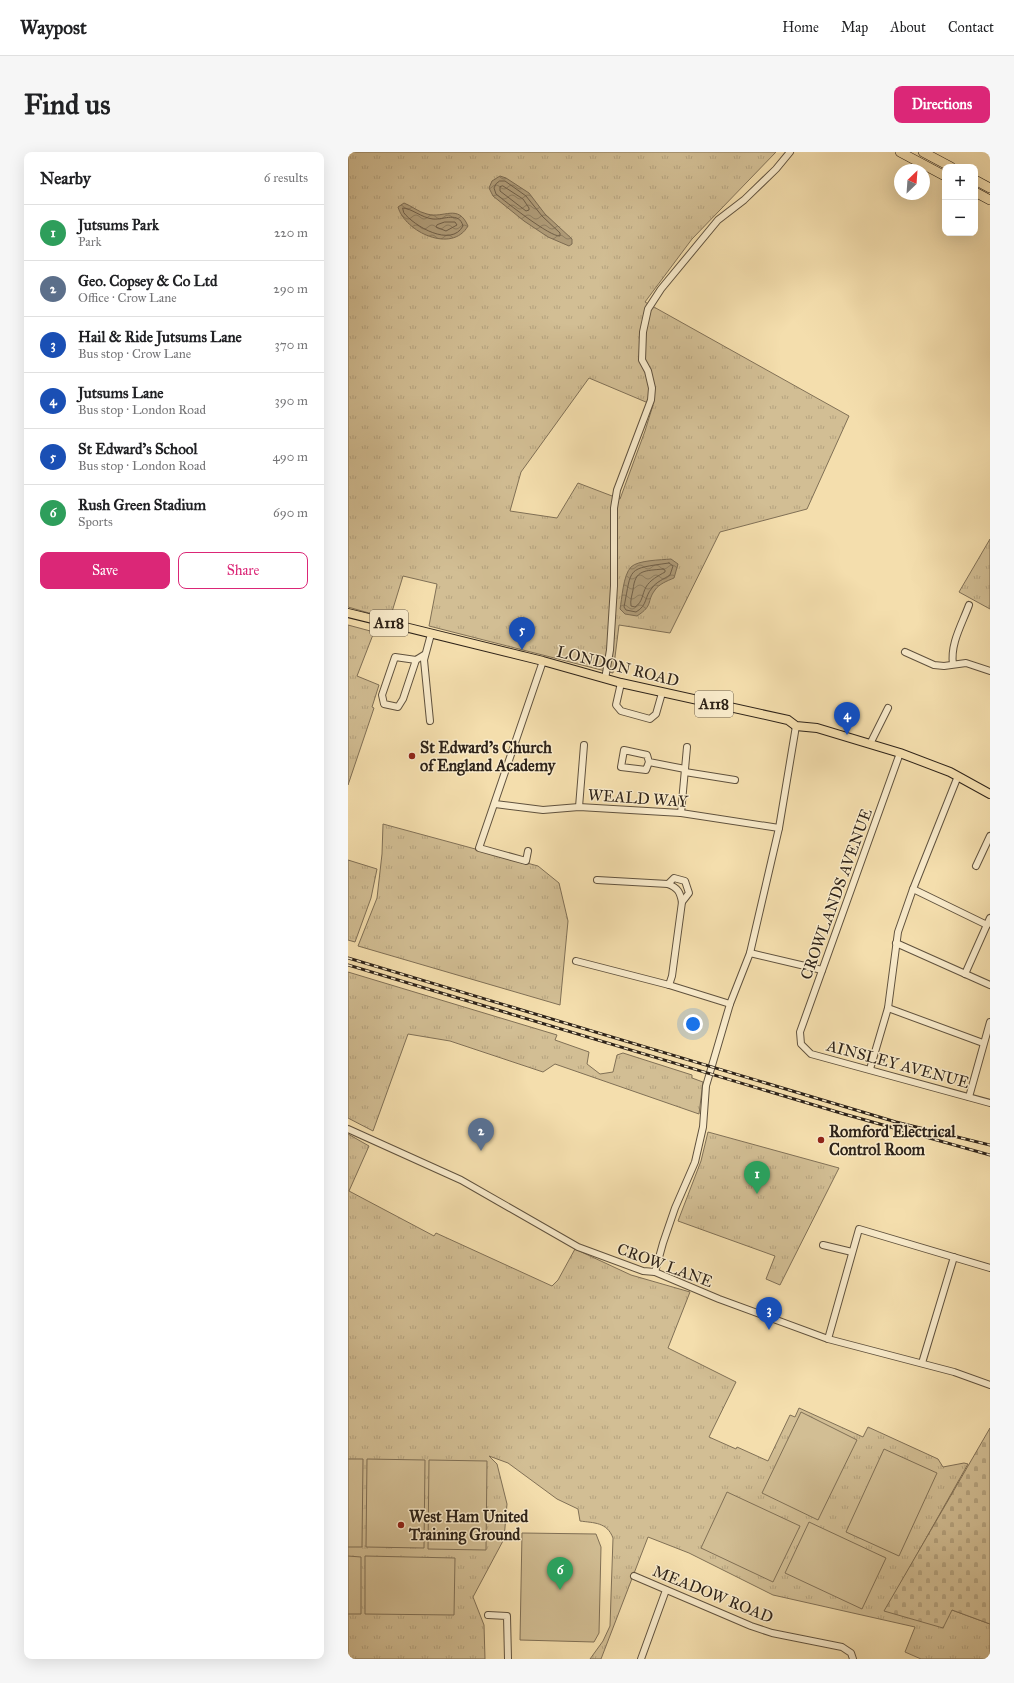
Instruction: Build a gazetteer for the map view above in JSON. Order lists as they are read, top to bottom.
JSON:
{
  "streets": {
    "main road": ["A118", "LONDON ROAD"],
    "street": [
      "WEALD WAY",
      "CROWLANDS AVENUE",
      "AINSLEY AVENUE",
      "CROW LANE",
      "MEADOW ROAD"
    ]
  },
  "crossings": [
    ["LONDON ROAD", "CROWLANDS AVENUE"],
    ["CROWLANDS AVENUE", "AINSLEY AVENUE"]
  ],
  "places": ["St Edward's Church of England Academy", "Romford Electrical Control Room", "West Ham United Training Ground"],
  "north": "top right",
  "page": {
    "header": "Waypost",
    "nav": [
      "Home",
      "Map",
      "About",
      "Contact"
    ],
    "buttons": [
      "Directions",
      ["Save", "Share"]
    ],
    "title": "Find us",
    "heading": ["Nearby", "6 results"],
    "map_buttons": ["+", "−"],
    "list": [
      {
        "mark": "1",
        "name": "Jutsums Park",
        "note": "Park",
        "value": "220 m"
      },
      {
        "mark": "2",
        "name": "Geo. Copsey & Co Ltd",
        "note": "Office · Crow Lane",
        "value": "290 m"
      },
      {
        "mark": "3",
        "name": "Hail & Ride Jutsums Lane",
        "note": "Bus stop · Crow Lane",
        "value": "370 m"
      },
      {
        "mark": "4",
        "name": "Jutsums Lane",
        "note": "Bus stop · London Road",
        "value": "390 m"
      },
      {
        "mark": "5",
        "name": "St Edward's School",
        "note": "Bus stop · London Road",
        "value": "490 m"
      },
      {
        "mark": "6",
        "name": "Rush Green Stadium",
        "note": "Sports",
        "value": "690 m"
      }
    ],
    "pins": [
      "5",
      "4",
      "2",
      "1",
      "3",
      "6"
    ]
  }
}
